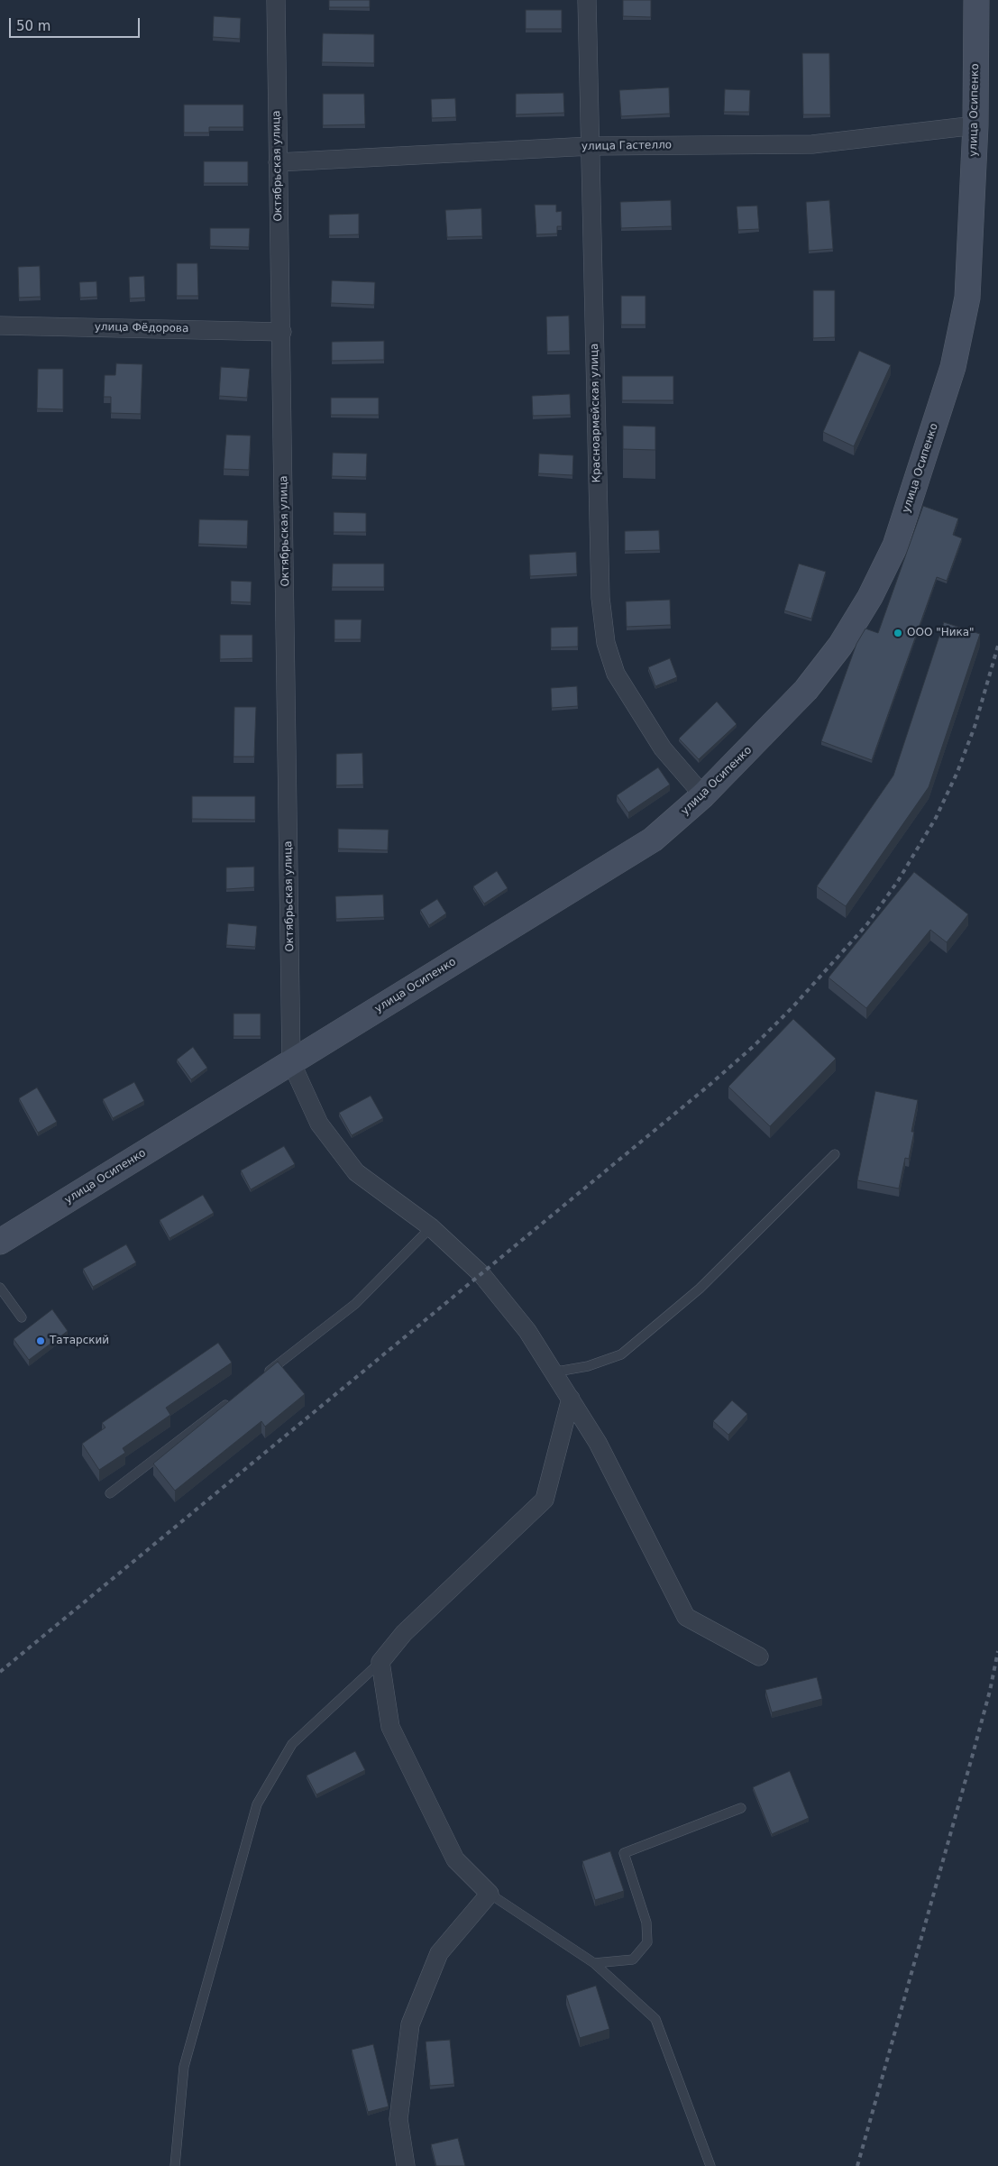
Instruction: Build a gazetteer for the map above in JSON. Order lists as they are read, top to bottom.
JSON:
{
  "streets": {
    "street": [
      "улица Осипенко",
      "улица Гастелло",
      "Октябрьская улица",
      "улица Фёдорова",
      "Красноармейская улица"
    ]
  },
  "crossings": [
    ["улица Осипенко", "улица Гастелло"],
    ["улица Осипенко", "Октябрьская улица"],
    ["улица Осипенко", "Красноармейская улица"],
    ["улица Гастелло", "Октябрьская улица"],
    ["улица Гастелло", "Красноармейская улица"],
    ["Октябрьская улица", "улица Фёдорова"]
  ],
  "places": ["ООО \"Ника\"", "Татарский"],
  "scale_bar": "50 m"
}
